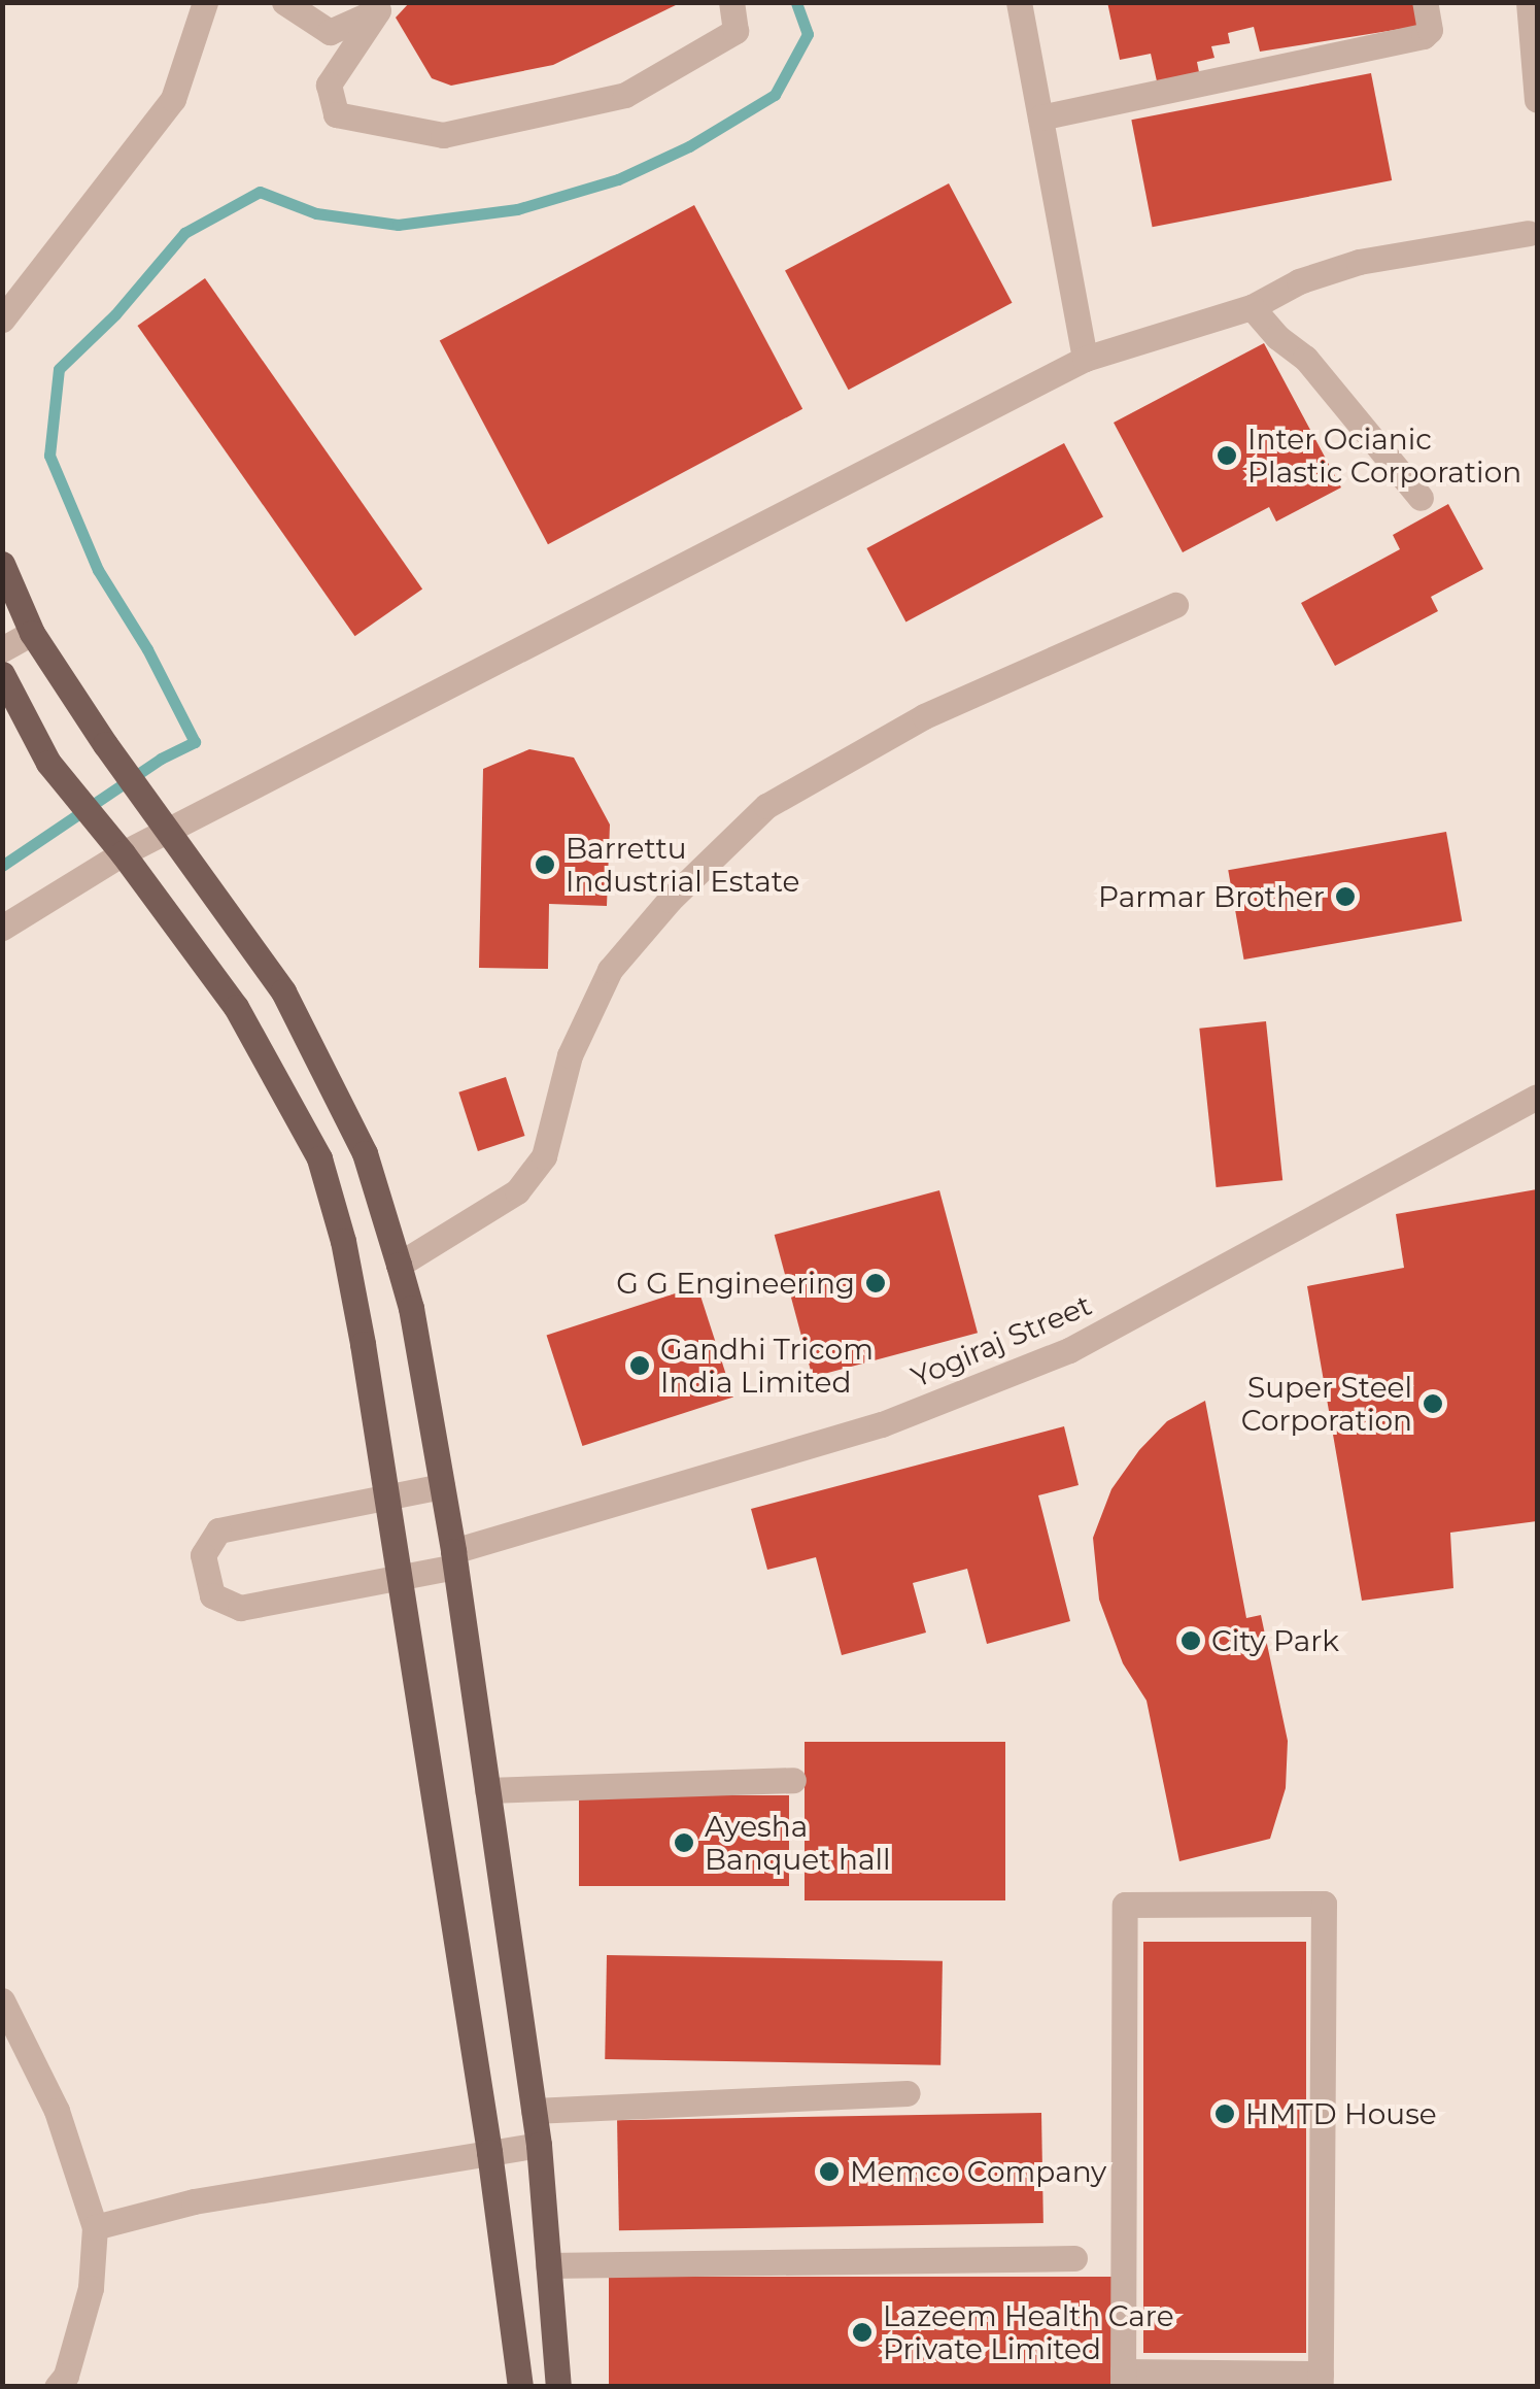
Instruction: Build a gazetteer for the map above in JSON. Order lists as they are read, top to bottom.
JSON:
{
  "streets": {
    "street": ["Yogiraj Street"]
  },
  "places": [
    "Inter Ocianic Plastic Corporation",
    "Barrettu Industrial Estate",
    "Parmar Brother",
    "G G Engineering",
    "Gandhi Tricom India Limited",
    "Super Steel Corporation",
    "City Park",
    "Ayesha Banquet hall",
    "HMTD House",
    "Memco Company",
    "Lazeem Health Care Private Limited"
  ]
}
